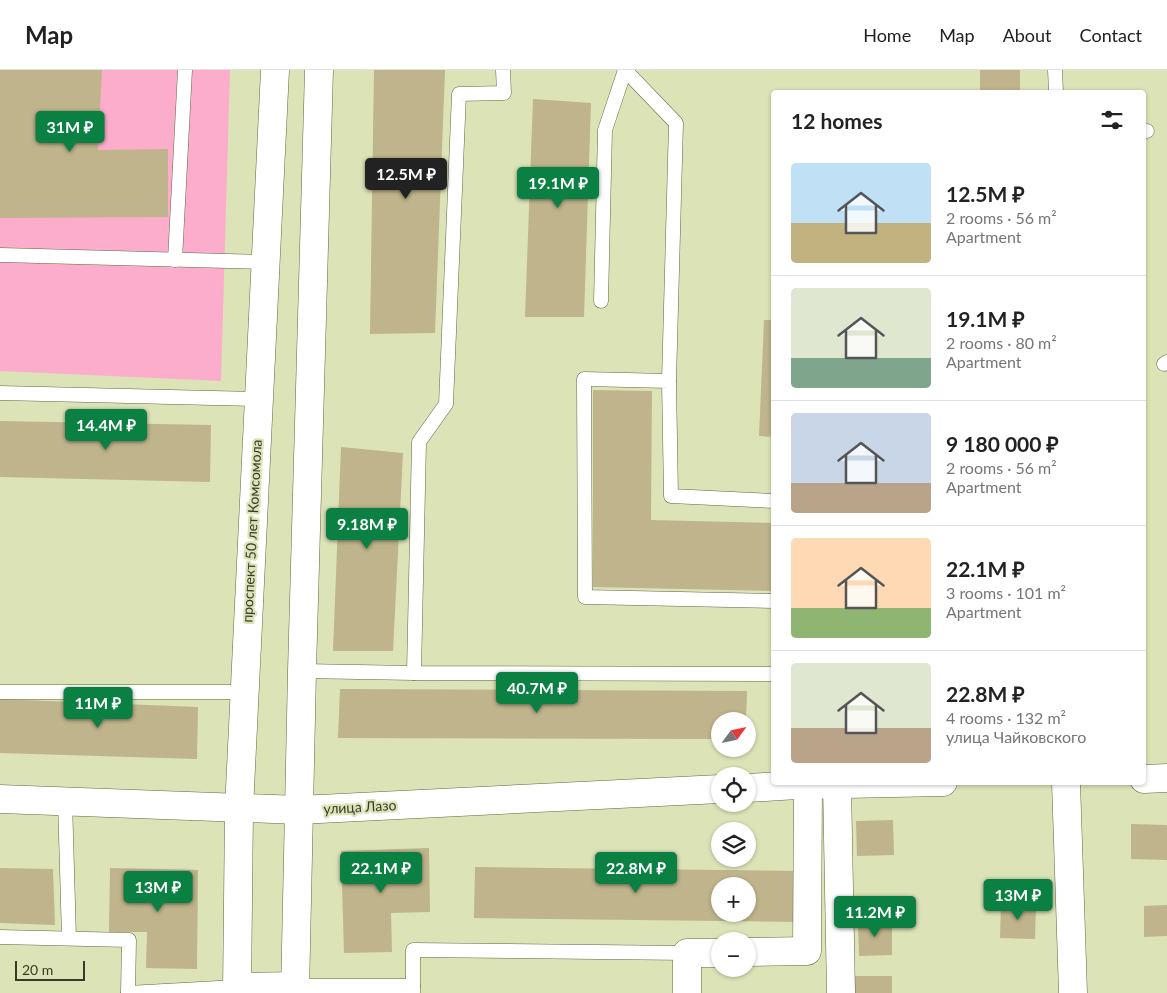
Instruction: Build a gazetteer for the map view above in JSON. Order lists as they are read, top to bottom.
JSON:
{
  "streets": {
    "main road": ["проспект 50 лет Комсомола", "улица Лазо"]
  },
  "crossings": [
    ["проспект 50 лет Комсомола", "улица Лазо"]
  ],
  "scale_bar": "20 m",
  "north": "top right",
  "page": {
    "header": "Map",
    "nav": [
      "Home",
      "Map",
      "About",
      "Contact"
    ],
    "heading": "12 homes",
    "price": [
      "31M ₽",
      "12.5M ₽",
      "19.1M ₽",
      "14.4M ₽",
      "9.18M ₽",
      "40.7M ₽",
      "11M ₽",
      "22.1M ₽",
      "22.8M ₽",
      "13M ₽",
      "13M ₽",
      "11.2M ₽"
    ],
    "list": [
      {
        "name": "12.5M ₽",
        "note": "2 rooms · 56 m² · Apartment"
      },
      {
        "name": "19.1M ₽",
        "note": "2 rooms · 80 m² · Apartment"
      },
      {
        "name": "9 180 000 ₽",
        "note": "2 rooms · 56 m² · Apartment"
      },
      {
        "name": "22.1M ₽",
        "note": "3 rooms · 101 m² · Apartment"
      },
      {
        "name": "22.8M ₽",
        "note": "4 rooms · 132 m² · улица Чайковского"
      }
    ],
    "map_buttons": ["+", "−"],
    "scale": "20 m"
  }
}
